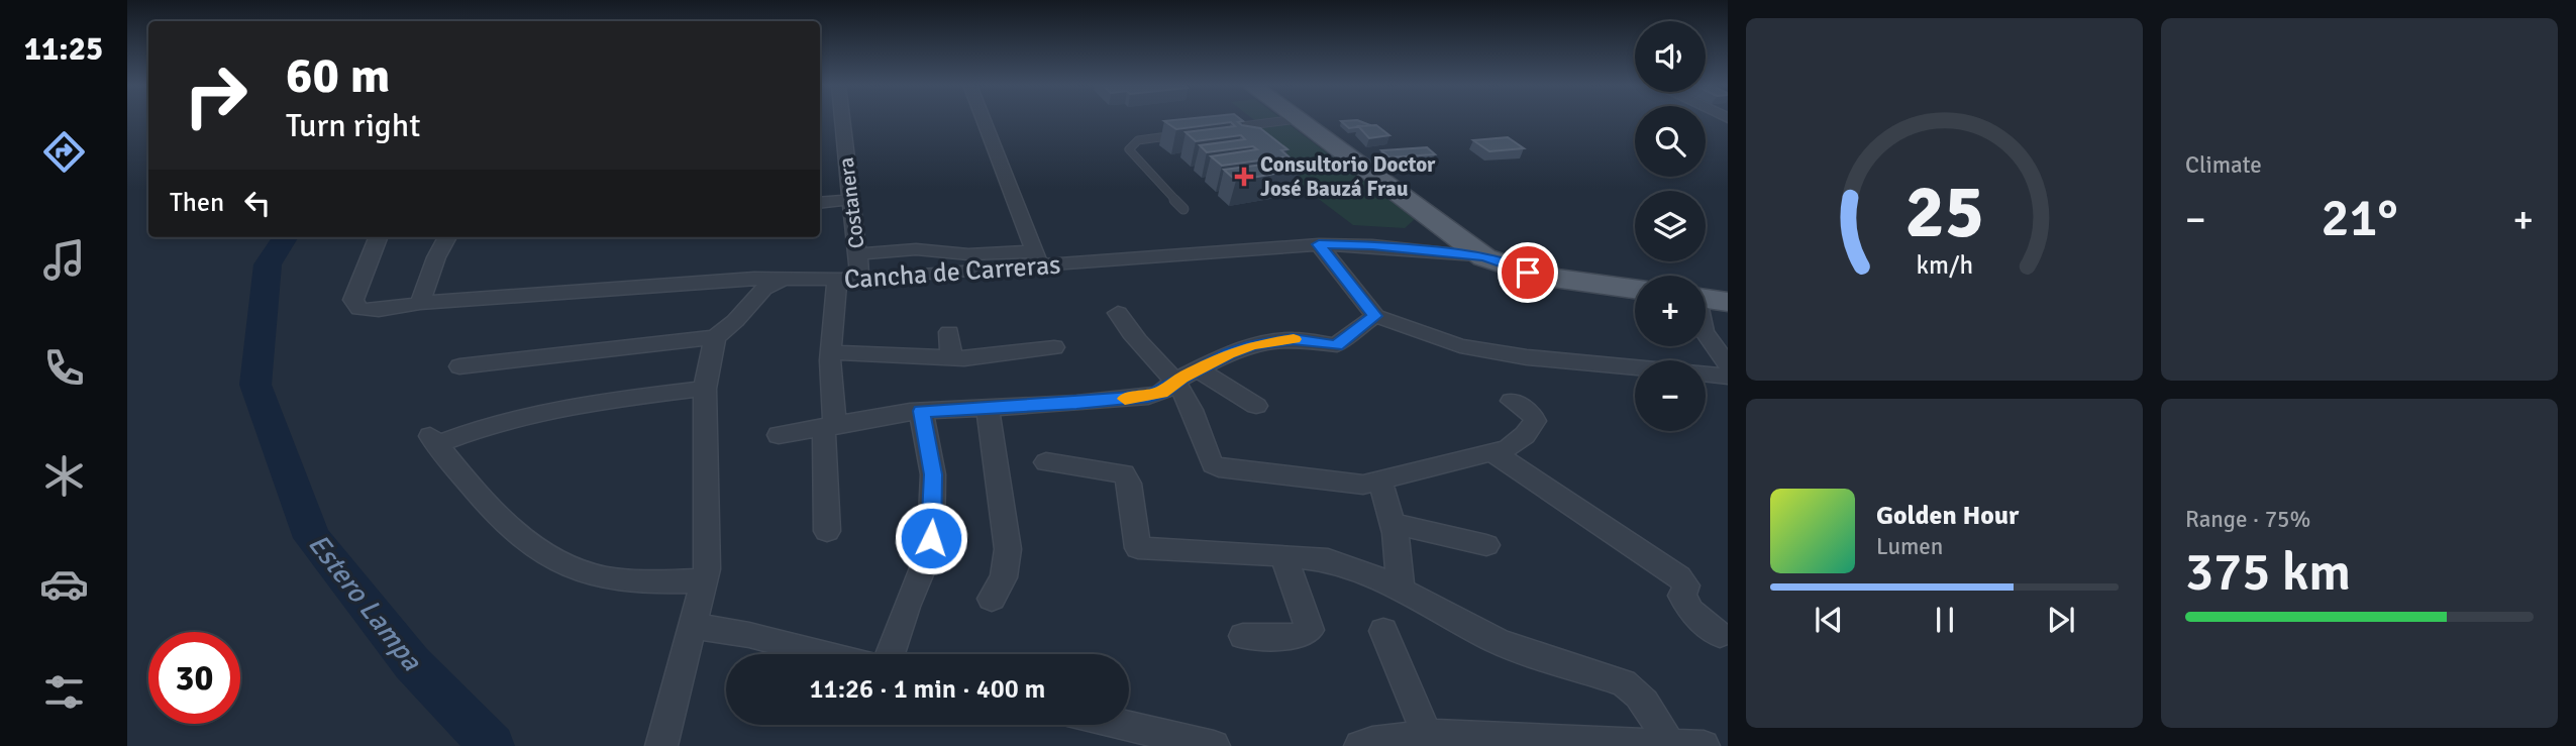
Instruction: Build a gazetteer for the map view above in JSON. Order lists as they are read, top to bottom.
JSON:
{
  "streets": {
    "street": ["Costanera", "Cancha de Carreras"]
  },
  "crossings": [
    ["Costanera", "Cancha de Carreras"]
  ],
  "water": ["Estero Lampa"],
  "places": {
    "health": ["Consultorio Doctor José Bauzá Frau"]
  },
  "page": {
    "tabs": "11:25",
    "tile": [
      "Climate",
      ["Range · 75%", "375 km"]
    ],
    "map_buttons": ["+", "−"],
    "turn": ["60 m", "Turn right"],
    "then": "Then",
    "heat": ["−", "21°", "+"],
    "song": ["Golden Hour", "Lumen"],
    "limit": "30",
    "trip": "11:26 · 1 min · 400 m",
    "gauge": ["25", "km/h"]
  }
}
